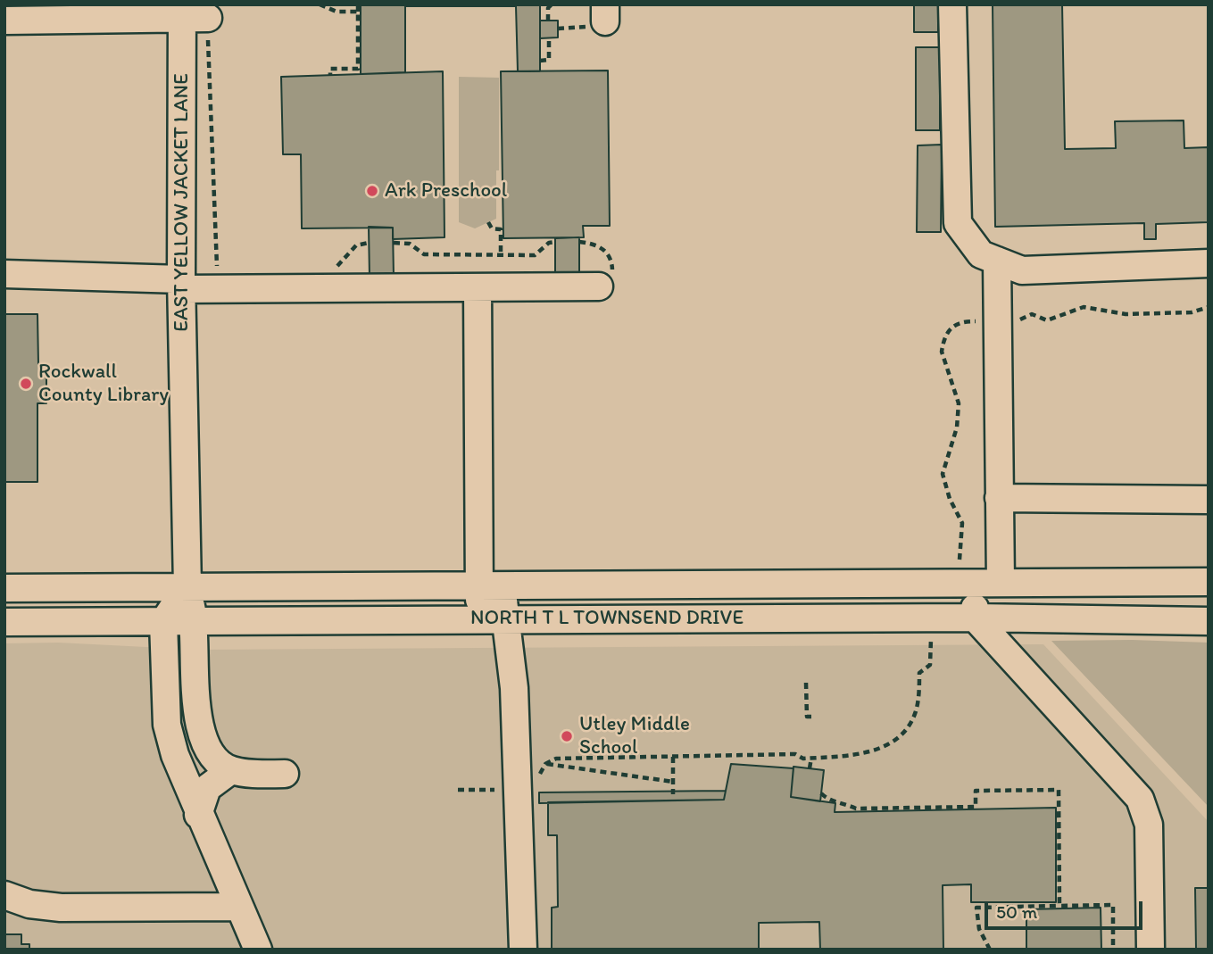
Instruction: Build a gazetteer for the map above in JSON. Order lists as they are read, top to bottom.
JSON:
{
  "streets": {
    "street": ["EAST YELLOW JACKET LANE", "NORTH T L TOWNSEND DRIVE"]
  },
  "crossings": [
    ["EAST YELLOW JACKET LANE", "NORTH T L TOWNSEND DRIVE"]
  ],
  "places": ["Ark Preschool", "Rockwall County Library", "Utley Middle School"],
  "scale_bar": "50 m"
}
